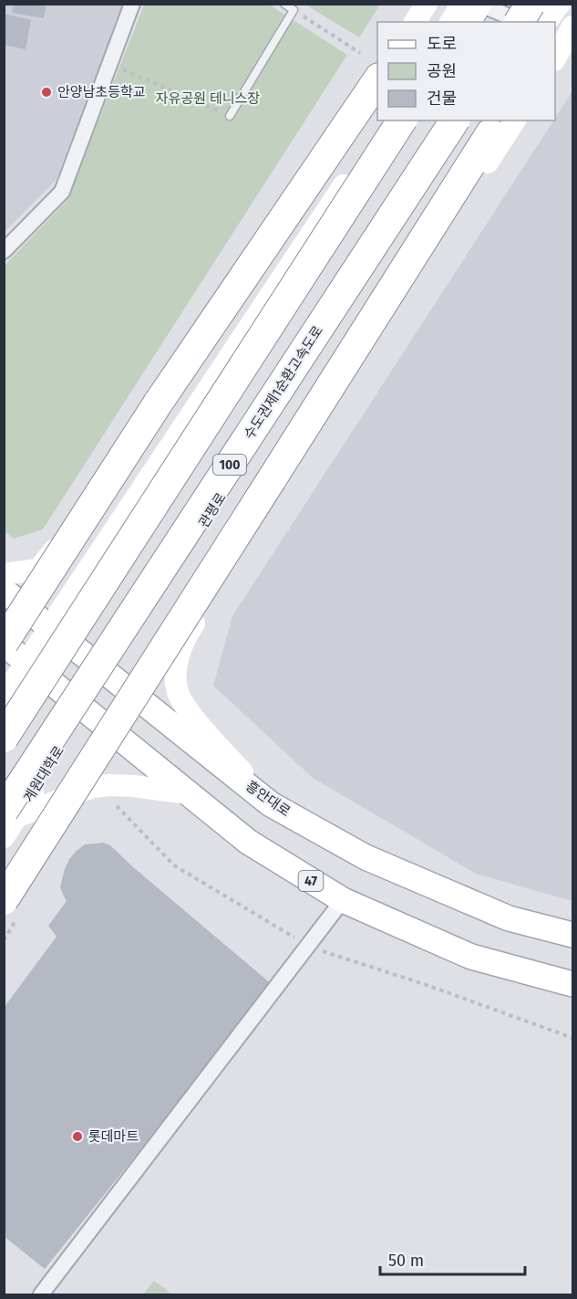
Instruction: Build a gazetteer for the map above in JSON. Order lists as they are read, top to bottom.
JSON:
{
  "streets": {
    "highway": ["수도권제1순환고속도로", "100"],
    "main road": ["흥안대로", "47"],
    "street": ["관평로", "계원대학로"]
  },
  "crossings": [
    ["수도권제1순환고속도로", "계원대학로"],
    ["관평로", "계원대학로"],
    ["관평로", "흥안대로"],
    ["관평로", "47"],
    ["계원대학로", "47"]
  ],
  "parks": ["자유공원 테니스장"],
  "places": ["안양남초등학교", "롯데마트"],
  "legend": ["도로", "공원", "건물"],
  "scale_bar": "50 m"
}
